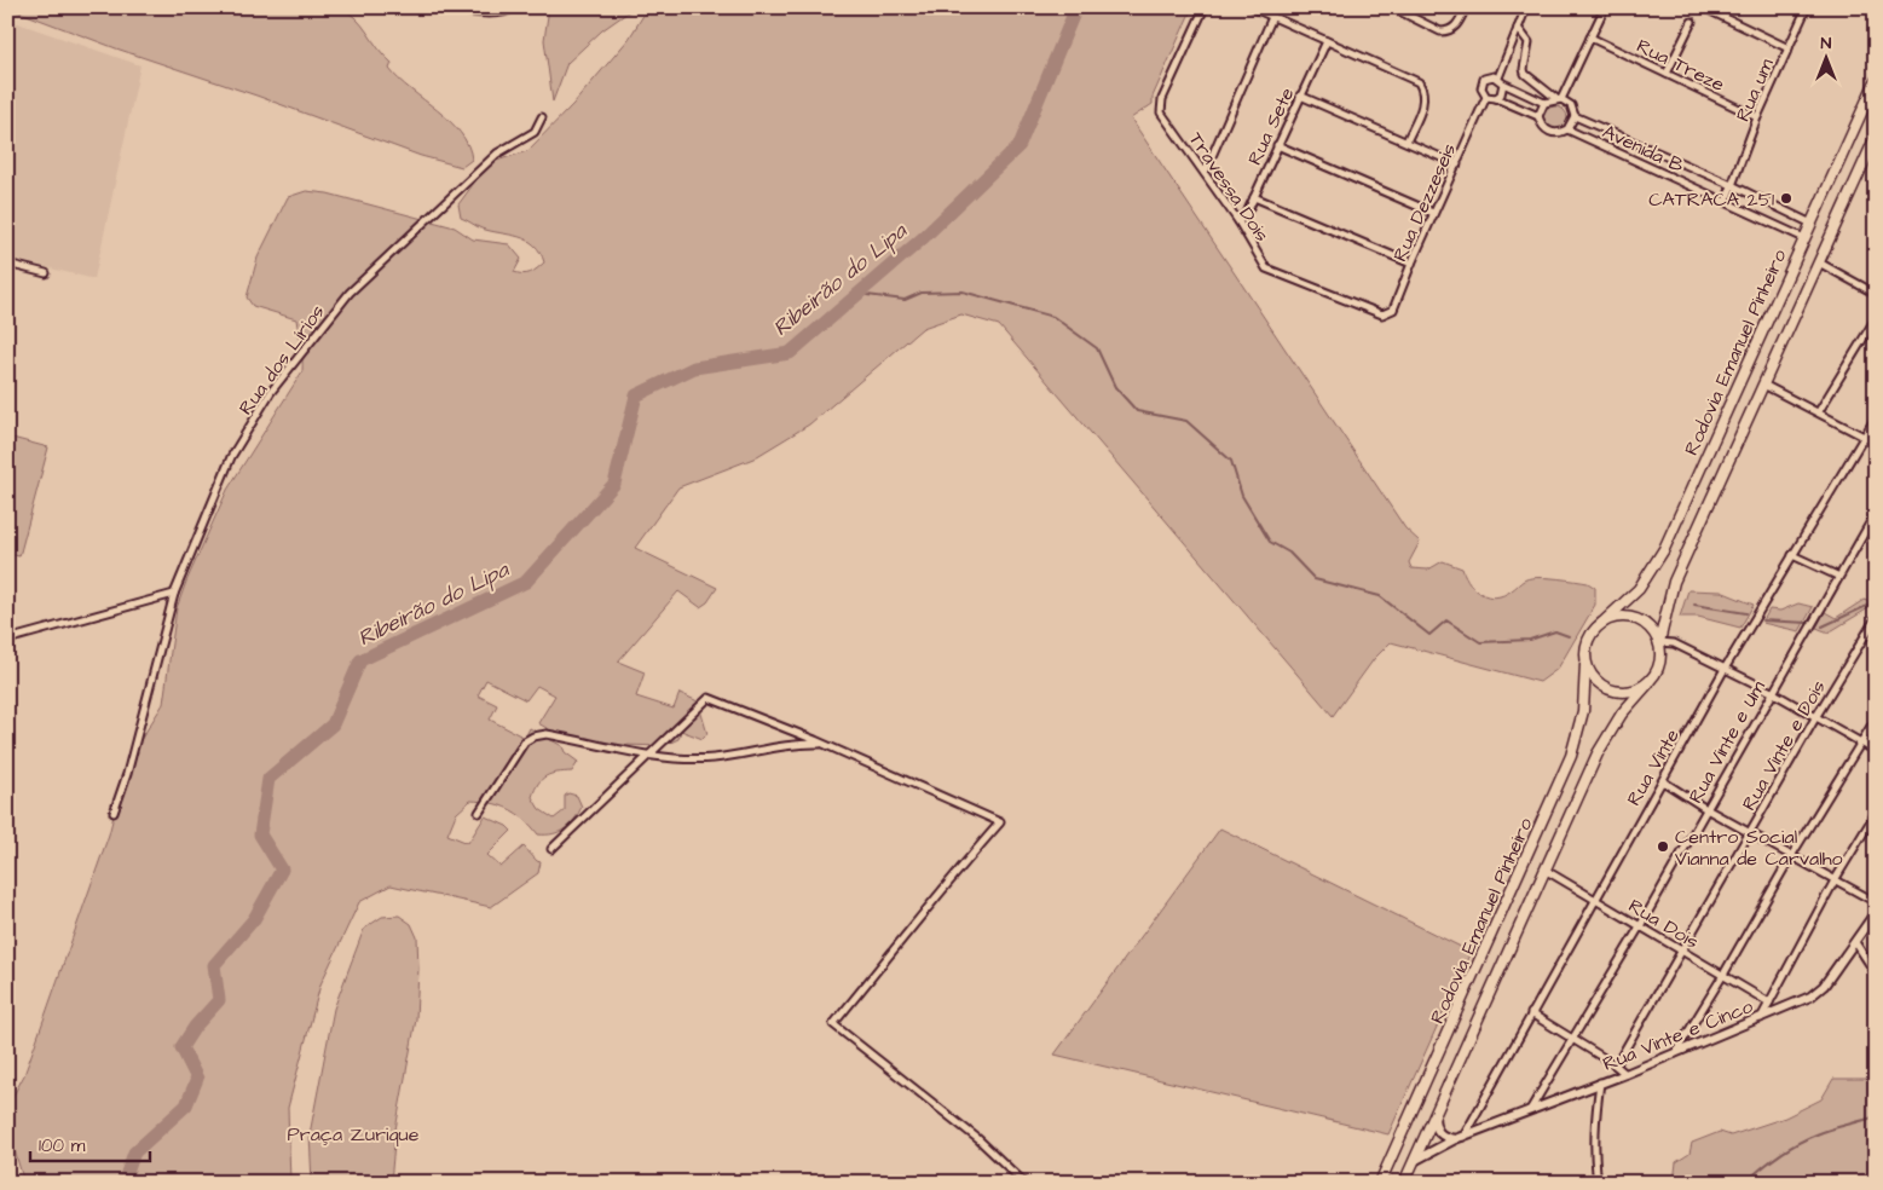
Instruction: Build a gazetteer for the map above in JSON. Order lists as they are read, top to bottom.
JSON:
{
  "streets": {
    "main road": ["Rodovia Emanuel Pinheiro"],
    "street": [
      "Rua Treze",
      "Rua um",
      "Rua Sete",
      "Avenida B",
      "Travessa Dois",
      "Rua Dezzeseis",
      "Rua dos Lírios",
      "Rua Vinte e Um",
      "Rua Vinte e Dois",
      "Rua Vinte",
      "Rua Dois",
      "Rua Vinte e Cinco"
    ]
  },
  "crossings": [
    ["Rua Treze", "Rua um"],
    ["Rua um", "Avenida B"],
    ["Rua Sete", "Travessa Dois"],
    ["Avenida B", "Rodovia Emanuel Pinheiro"],
    ["Travessa Dois", "Rua Dezzeseis"],
    ["Rodovia Emanuel Pinheiro", "Rua Dois"],
    ["Rodovia Emanuel Pinheiro", "Rua Vinte e Cinco"],
    ["Rua Vinte e Um", "Rua Dois"],
    ["Rua Vinte e Um", "Rua Vinte e Cinco"],
    ["Rua Vinte e Dois", "Rua Dois"],
    ["Rua Vinte", "Rua Dois"],
    ["Rua Vinte", "Rua Vinte e Cinco"]
  ],
  "water": ["Ribeirão do Lipa"],
  "parks": ["Praça Zurique"],
  "places": ["CATRACA 251", "Centro Social Vianna de Carvalho"],
  "scale_bar": "100 m",
  "north": "top"
}
